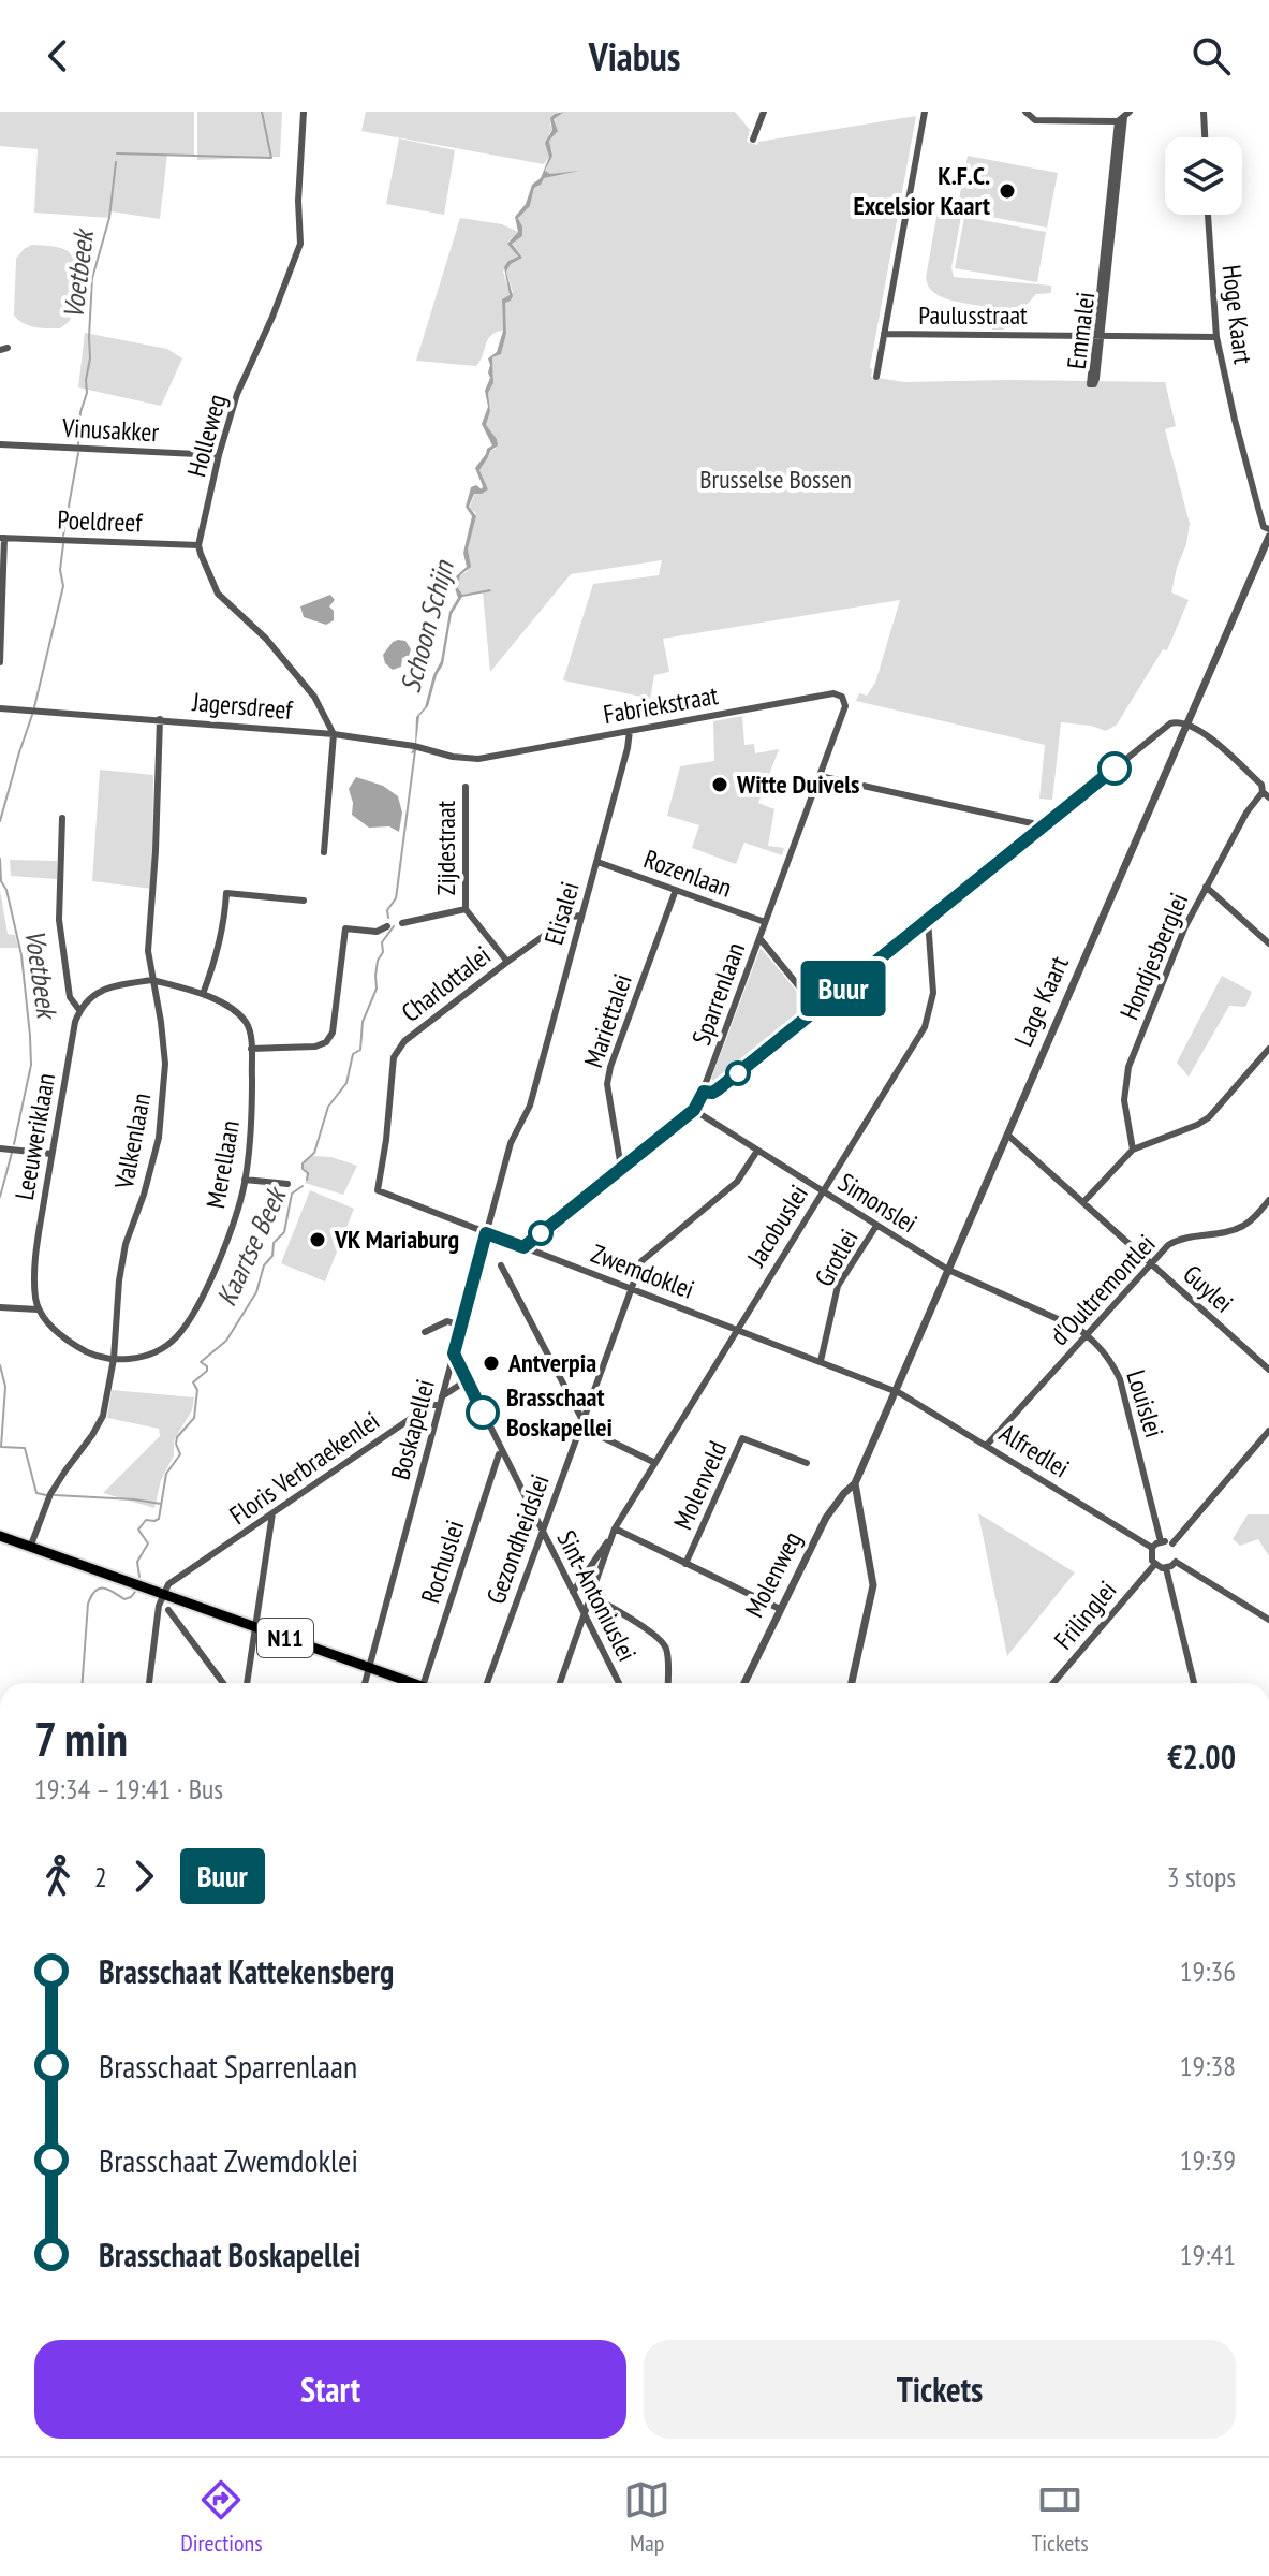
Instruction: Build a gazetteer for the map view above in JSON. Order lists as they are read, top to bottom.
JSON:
{
  "streets": {
    "main road": ["N11"],
    "street": [
      "Hoge Kaart",
      "Paulusstraat",
      "Emmalei",
      "Vinusakker",
      "Holleweg",
      "Poeldreef",
      "Fabriekstraat",
      "Jagersdreef",
      "Zijdestraat",
      "Rozenlaan",
      "Elisalei",
      "Hondjesberglei",
      "Charlottalei",
      "Sparrenlaan",
      "Lage Kaart",
      "Mariettalei",
      "Leeuweriklaan",
      "Valkenlaan",
      "Merellaan",
      "Simonslei",
      "Jacobuslei",
      "Grotlei",
      "Zwemdoklei",
      "Guylei",
      "d'Oultremontlei",
      "Louislei",
      "Boskapellei",
      "Alfredlei",
      "Floris Verbraekenlei",
      "Molenveld",
      "Gezondheidslei",
      "Rochuslei",
      "Molenweg",
      "Sint-Antoniuslei",
      "Frilinglei"
    ]
  },
  "crossings": [
    ["Hoge Kaart", "Paulusstraat"],
    ["Paulusstraat", "Emmalei"],
    ["Vinusakker", "Holleweg"],
    ["Holleweg", "Poeldreef"],
    ["Fabriekstraat", "Jagersdreef"],
    ["Fabriekstraat", "Elisalei"],
    ["Fabriekstraat", "Sparrenlaan"],
    ["Jagersdreef", "Valkenlaan"],
    ["Rozenlaan", "Elisalei"],
    ["Rozenlaan", "Sparrenlaan"],
    ["Rozenlaan", "Mariettalei"],
    ["Elisalei", "Charlottalei"],
    ["Elisalei", "Boskapellei"],
    ["Charlottalei", "Zwemdoklei"],
    ["Sparrenlaan", "Simonslei"],
    ["Lage Kaart", "Simonslei"],
    ["Lage Kaart", "Zwemdoklei"],
    ["Lage Kaart", "Guylei"],
    ["Lage Kaart", "Louislei"],
    ["Lage Kaart", "Alfredlei"],
    ["Lage Kaart", "Molenweg"],
    ["Valkenlaan", "Merellaan"],
    ["Valkenlaan", "N11"],
    ["Simonslei", "Jacobuslei"],
    ["Simonslei", "Grotlei"],
    ["Simonslei", "Louislei"],
    ["Simonslei", "Gezondheidslei"],
    ["Jacobuslei", "Zwemdoklei"],
    ["Jacobuslei", "Sint-Antoniuslei"],
    ["Grotlei", "Zwemdoklei"],
    ["Zwemdoklei", "Boskapellei"],
    ["Zwemdoklei", "Alfredlei"],
    ["Zwemdoklei", "Gezondheidslei"],
    ["Guylei", "d'Oultremontlei"],
    ["d'Oultremontlei", "Louislei"],
    ["d'Oultremontlei", "Alfredlei"],
    ["Louislei", "Alfredlei"],
    ["Louislei", "Frilinglei"],
    ["Boskapellei", "Floris Verbraekenlei"],
    ["Boskapellei", "Sint-Antoniuslei"],
    ["Boskapellei", "N11"],
    ["Alfredlei", "Frilinglei"],
    ["Floris Verbraekenlei", "N11"],
    ["Gezondheidslei", "Sint-Antoniuslei"],
    ["Rochuslei", "Sint-Antoniuslei"]
  ],
  "water": ["Voetbeek", "Schoon Schijn", "Kaartse Beek"],
  "parks": ["Brusselse Bossen"],
  "places": [
    "K.F.C. Excelsior Kaart",
    "Witte Duivels",
    "VK Mariaburg",
    "Antverpia",
    "Brasschaat Boskapellei"
  ],
  "lines": ["bus line Buur"],
  "page": {
    "header": "Viabus",
    "on_map": "Buur",
    "heading": ["7 min", "19:34 – 19:41 · Bus", "€2.00"],
    "legs": ["2", "Buur", "3 stops"],
    "list": [
      {
        "name": "Brasschaat Kattekensberg",
        "value": "19:36"
      },
      {
        "name": "Brasschaat Sparrenlaan",
        "value": "19:38"
      },
      {
        "name": "Brasschaat Zwemdoklei",
        "value": "19:39"
      },
      {
        "name": "Brasschaat Boskapellei",
        "value": "19:41"
      }
    ],
    "buttons": ["Start", "Tickets"],
    "tabs": ["Directions", "Map", "Tickets"]
  }
}
